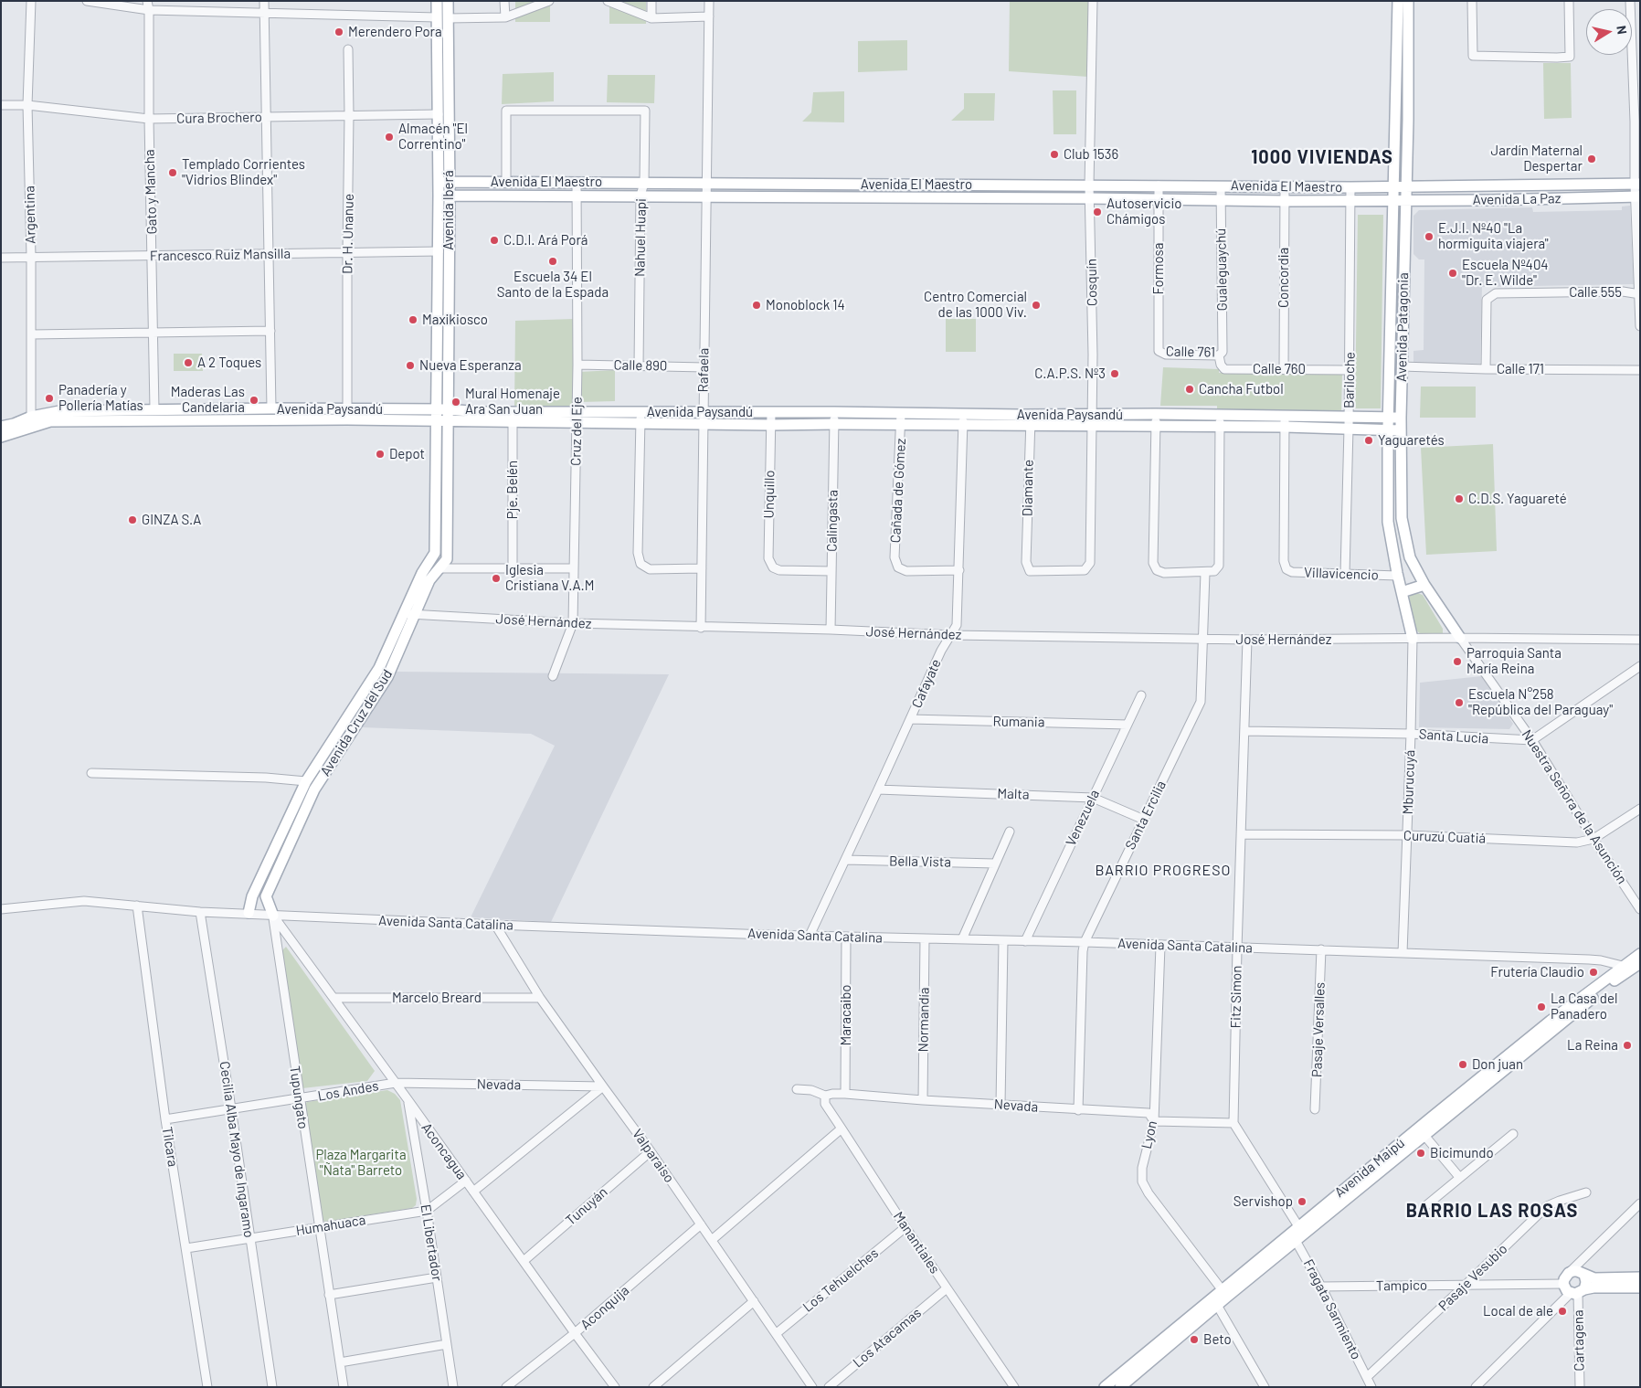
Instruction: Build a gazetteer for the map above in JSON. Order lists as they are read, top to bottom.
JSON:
{
  "streets": {
    "main road": [
      "Avenida El Maestro",
      "Avenida La Paz",
      "Avenida Iberá",
      "Avenida Patagonia",
      "Avenida Paysandú",
      "Avenida Cruz del Sud",
      "Avenida Maipú"
    ],
    "street": [
      "Cura Brochero",
      "Gato y Mancha",
      "Argentina",
      "Dr. H. Unanue",
      "Nahuel Huapi",
      "Francesco Ruiz Mansilla",
      "Formosa",
      "Gualeguaychú",
      "Concordia",
      "Cosquín",
      "Calle 555",
      "Calle 761",
      "Calle 890",
      "Calle 760",
      "Calle 171",
      "Rafaela",
      "Bariloche",
      "Cruz del Eje",
      "Diamante",
      "Pje. Belén",
      "Cañada de Gómez",
      "Unquillo",
      "Calingasta",
      "Villavicencio",
      "José Hernández",
      "Cafayate",
      "Rumania",
      "Santa Lucia",
      "Mburucuyá",
      "Malta",
      "Nuestra Señora de la Asunción",
      "Santa Ercilia",
      "Venezuela",
      "Curuzú Cuatiá",
      "Bella Vista",
      "Avenida Santa Catalina",
      "Fitz Simon",
      "Marcelo Breard",
      "Maracaibo",
      "Normandía",
      "Pasaje Versalles",
      "Nevada",
      "Los Andes",
      "Tupungato",
      "Lyon",
      "Tilcara",
      "Cecilia Alba Mayo de Ingaramo",
      "Aconcagua",
      "Valparaiso",
      "Tunuyán",
      "Humahuaca",
      "El Libertador",
      "Manantiales",
      "Pasaje Vesubio",
      "Los Tehuelches",
      "Tampico",
      "Aconquija",
      "Fragata Sarmiento",
      "Los Atacamas",
      "Cartagena"
    ]
  },
  "crossings": [
    ["Cura Brochero", "Gato y Mancha"],
    ["Cura Brochero", "Avenida Iberá"],
    ["Cura Brochero", "Argentina"],
    ["Cura Brochero", "Dr. H. Unanue"],
    ["Avenida El Maestro", "Avenida La Paz"],
    ["Avenida El Maestro", "Avenida Iberá"],
    ["Avenida El Maestro", "Nahuel Huapi"],
    ["Avenida El Maestro", "Formosa"],
    ["Avenida El Maestro", "Gualeguaychú"],
    ["Avenida El Maestro", "Concordia"],
    ["Avenida El Maestro", "Cosquín"],
    ["Avenida El Maestro", "Avenida Patagonia"],
    ["Avenida El Maestro", "Rafaela"],
    ["Avenida El Maestro", "Bariloche"],
    ["Avenida El Maestro", "Cruz del Eje"],
    ["Gato y Mancha", "Francesco Ruiz Mansilla"],
    ["Gato y Mancha", "Avenida Paysandú"],
    ["Avenida La Paz", "Avenida Patagonia"],
    ["Avenida Iberá", "Francesco Ruiz Mansilla"],
    ["Avenida Iberá", "Avenida Paysandú"],
    ["Avenida Iberá", "Avenida Cruz del Sud"],
    ["Argentina", "Francesco Ruiz Mansilla"],
    ["Argentina", "Avenida Paysandú"],
    ["Dr. H. Unanue", "Francesco Ruiz Mansilla"],
    ["Dr. H. Unanue", "Avenida Paysandú"],
    ["Nahuel Huapi", "Calle 890"],
    ["Formosa", "Calle 761"],
    ["Gualeguaychú", "Calle 761"],
    ["Gualeguaychú", "Calle 760"],
    ["Concordia", "Calle 760"],
    ["Cosquín", "Avenida Paysandú"],
    ["Cosquín", "Diamante"],
    ["Calle 555", "Calle 171"],
    ["Avenida Patagonia", "Calle 171"],
    ["Avenida Patagonia", "Avenida Paysandú"],
    ["Avenida Patagonia", "Villavicencio"],
    ["Avenida Patagonia", "José Hernández"],
    ["Avenida Patagonia", "Mburucuyá"],
    ["Avenida Patagonia", "Nuestra Señora de la Asunción"],
    ["Calle 761", "Calle 760"],
    ["Calle 890", "Rafaela"],
    ["Calle 890", "Cruz del Eje"],
    ["Calle 760", "Bariloche"],
    ["Rafaela", "Avenida Paysandú"],
    ["Rafaela", "José Hernández"],
    ["Bariloche", "Avenida Paysandú"],
    ["Bariloche", "Villavicencio"],
    ["Avenida Paysandú", "Cruz del Eje"],
    ["Avenida Paysandú", "Diamante"],
    ["Avenida Paysandú", "Pje. Belén"],
    ["Avenida Paysandú", "Cañada de Gómez"],
    ["Avenida Paysandú", "Unquillo"],
    ["Avenida Paysandú", "Calingasta"],
    ["Avenida Paysandú", "Villavicencio"],
    ["Avenida Paysandú", "Cafayate"],
    ["Avenida Paysandú", "Avenida Cruz del Sud"],
    ["Cruz del Eje", "José Hernández"],
    ["Cañada de Gómez", "Cafayate"],
    ["Unquillo", "Calingasta"],
    ["Calingasta", "José Hernández"],
    ["José Hernández", "Cafayate"],
    ["José Hernández", "Avenida Cruz del Sud"],
    ["José Hernández", "Mburucuyá"],
    ["José Hernández", "Nuestra Señora de la Asunción"],
    ["José Hernández", "Santa Ercilia"],
    ["José Hernández", "Fitz Simon"],
    ["Cafayate", "Rumania"],
    ["Cafayate", "Malta"],
    ["Cafayate", "Bella Vista"],
    ["Cafayate", "Avenida Santa Catalina"],
    ["Rumania", "Venezuela"],
    ["Avenida Cruz del Sud", "Avenida Santa Catalina"],
    ["Avenida Cruz del Sud", "Tupungato"],
    ["Avenida Cruz del Sud", "Aconcagua"],
    ["Santa Lucia", "Mburucuyá"],
    ["Santa Lucia", "Nuestra Señora de la Asunción"],
    ["Santa Lucia", "Fitz Simon"],
    ["Mburucuyá", "Curuzú Cuatiá"],
    ["Mburucuyá", "Avenida Santa Catalina"],
    ["Malta", "Santa Ercilia"],
    ["Malta", "Venezuela"],
    ["Nuestra Señora de la Asunción", "Curuzú Cuatiá"],
    ["Santa Ercilia", "Avenida Santa Catalina"],
    ["Santa Ercilia", "Nevada"],
    ["Venezuela", "Avenida Santa Catalina"],
    ["Curuzú Cuatiá", "Fitz Simon"],
    ["Avenida Santa Catalina", "Fitz Simon"],
    ["Avenida Santa Catalina", "Maracaibo"],
    ["Avenida Santa Catalina", "Normandía"],
    ["Avenida Santa Catalina", "Pasaje Versalles"],
    ["Avenida Santa Catalina", "Tupungato"],
    ["Avenida Santa Catalina", "Lyon"],
    ["Avenida Santa Catalina", "Tilcara"],
    ["Avenida Santa Catalina", "Cecilia Alba Mayo de Ingaramo"],
    ["Avenida Santa Catalina", "Aconcagua"],
    ["Avenida Santa Catalina", "Valparaiso"],
    ["Avenida Santa Catalina", "Avenida Maipú"],
    ["Fitz Simon", "Nevada"],
    ["Marcelo Breard", "Aconcagua"],
    ["Marcelo Breard", "Valparaiso"],
    ["Maracaibo", "Nevada"],
    ["Normandía", "Nevada"],
    ["Nevada", "Los Andes"],
    ["Nevada", "Lyon"],
    ["Nevada", "Aconcagua"],
    ["Nevada", "Valparaiso"],
    ["Nevada", "Manantiales"],
    ["Los Andes", "Tupungato"],
    ["Los Andes", "Tilcara"],
    ["Los Andes", "Cecilia Alba Mayo de Ingaramo"],
    ["Los Andes", "Aconcagua"],
    ["Tupungato", "Aconcagua"],
    ["Tupungato", "Humahuaca"],
    ["Lyon", "Avenida Maipú"],
    ["Tilcara", "Humahuaca"],
    ["Cecilia Alba Mayo de Ingaramo", "Humahuaca"],
    ["Aconcagua", "Tunuyán"],
    ["Aconcagua", "Humahuaca"],
    ["Aconcagua", "El Libertador"],
    ["Aconcagua", "Aconquija"],
    ["Valparaiso", "Tunuyán"],
    ["Valparaiso", "Los Tehuelches"],
    ["Valparaiso", "Aconquija"],
    ["Avenida Maipú", "Fragata Sarmiento"],
    ["Humahuaca", "El Libertador"],
    ["Manantiales", "Los Tehuelches"],
    ["Manantiales", "Los Atacamas"],
    ["Pasaje Vesubio", "Tampico"],
    ["Pasaje Vesubio", "Fragata Sarmiento"],
    ["Tampico", "Fragata Sarmiento"],
    ["Tampico", "Cartagena"]
  ],
  "districts": ["1000 VIVIENDAS", "BARRIO PROGRESO", "BARRIO LAS ROSAS"],
  "parks": ["Plaza Margarita \"Ñata\" Barreto"],
  "places": [
    "Merendero Pora",
    "Almacén \"El Correntino\"",
    "Club 1536",
    "Jardín Maternal Despertar",
    "Templado Corrientes \"Vidrios Blindex\"",
    "Autoservicio Chámigos",
    "E.J.I. Nº40 \"La hormiguita viajera\"",
    "C.D.I. Ará Porá",
    "Escuela 34 El Santo de la Espada",
    "Escuela Nº404 \"Dr. E. Wilde\"",
    "Monoblock 14",
    "Centro Comercial de las 1000 Viv.",
    "Maxikiosco",
    "A 2 Toques",
    "Nueva Esperanza",
    "C.A.P.S. Nº3",
    "Cancha Futbol",
    "Panadería y Pollería Matías",
    "Maderas Las Candelaria",
    "Mural Homenaje Ara San Juan",
    "Yaguaretés",
    "Depot",
    "C.D.S. Yaguareté",
    "GINZA S.A",
    "Iglesia Cristiana V.A.M",
    "Parroquia Santa María Reina",
    "Escuela N°258 \"República del Paraguay\"",
    "Frutería Claudio",
    "La Casa del Panadero",
    "La Reina",
    "Don juan",
    "Bicimundo",
    "Servishop",
    "Local de ale",
    "Beto"
  ],
  "north": "right"
}
